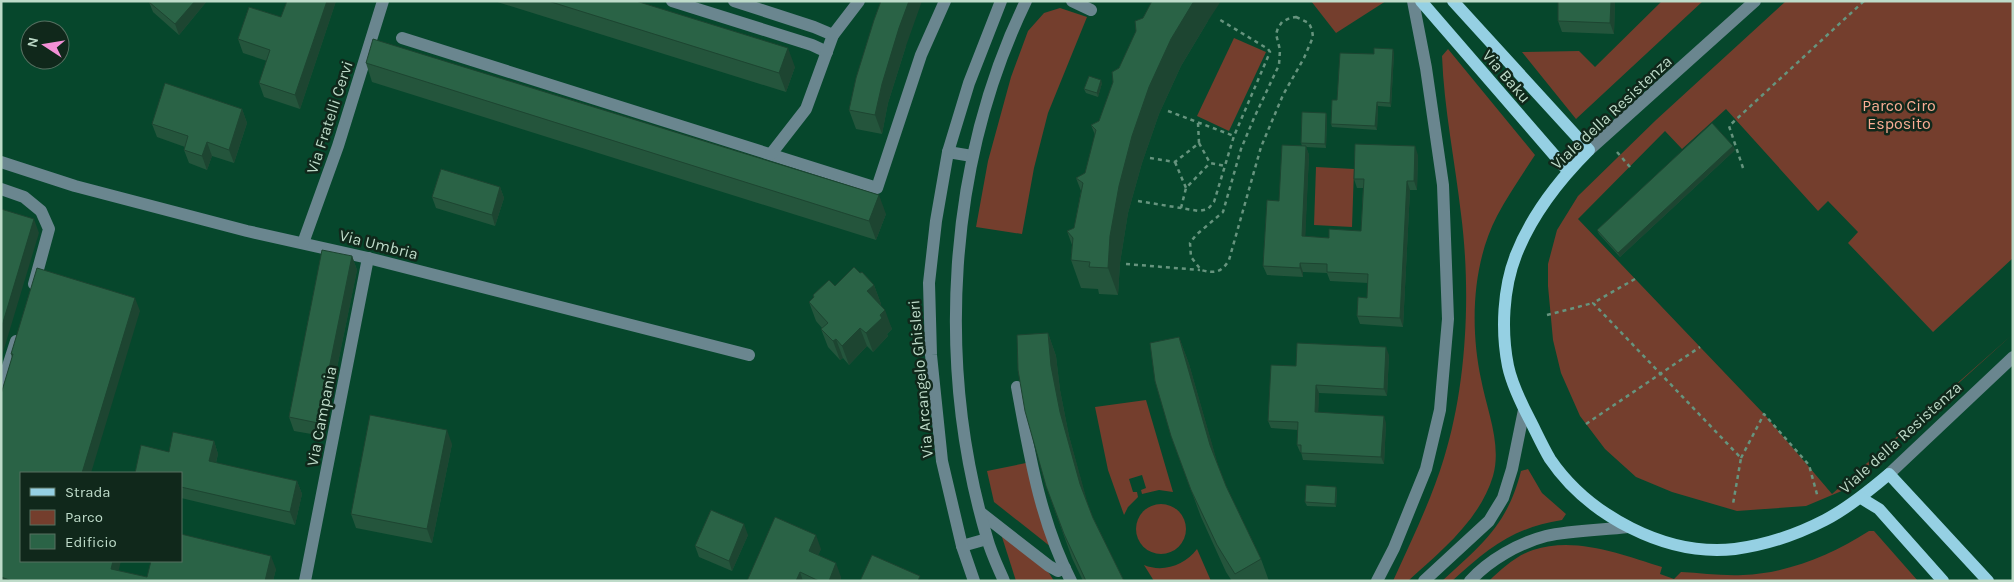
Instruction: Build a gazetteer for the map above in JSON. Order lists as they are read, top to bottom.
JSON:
{
  "streets": {
    "main road": ["Via Baku", "Viale della Resistenza"],
    "street": [
      "Via Fratelli Cervi",
      "Via Umbria",
      "Via Arcangelo Ghisleri",
      "Via Campania"
    ]
  },
  "crossings": [
    ["Via Baku", "Viale della Resistenza"],
    ["Via Fratelli Cervi", "Via Umbria"],
    ["Via Umbria", "Via Campania"]
  ],
  "parks": ["Parco Ciro Esposito"],
  "legend": ["Strada", "Parco", "Edificio"],
  "north": "left"
}
